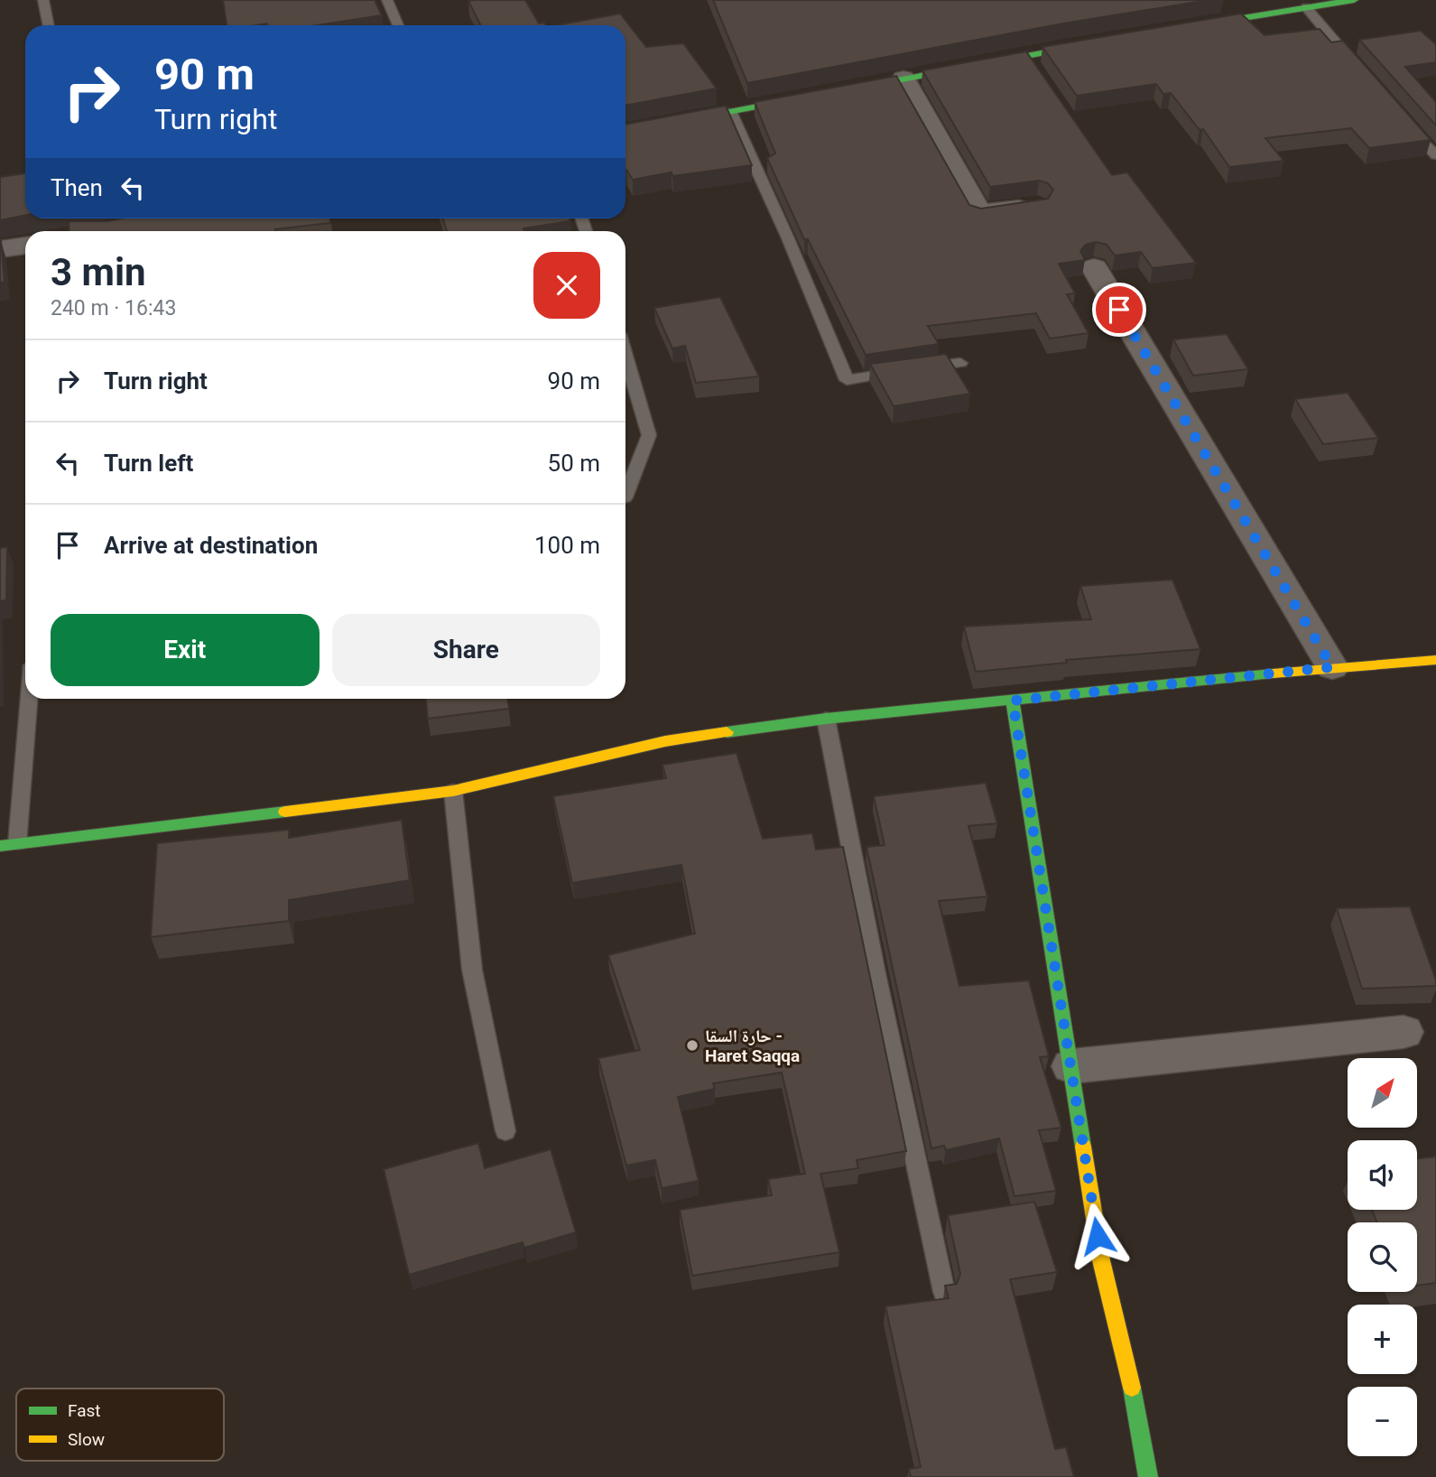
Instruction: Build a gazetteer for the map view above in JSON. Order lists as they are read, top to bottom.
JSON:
{
  "places": ["حارة السقا - Haret Saqqa"],
  "legend": ["Fast", "Slow"],
  "north": "top right",
  "page": {
    "turn": ["90 m", "Turn right"],
    "then": "Then",
    "heading": ["3 min", "240 m · 16:43"],
    "list": [
      {
        "name": "Turn right",
        "value": "90 m"
      },
      {
        "name": "Turn left",
        "value": "50 m"
      },
      {
        "name": "Arrive at destination",
        "value": "100 m"
      }
    ],
    "buttons": ["Exit", "Share"],
    "map_buttons": ["+", "−"]
  }
}
